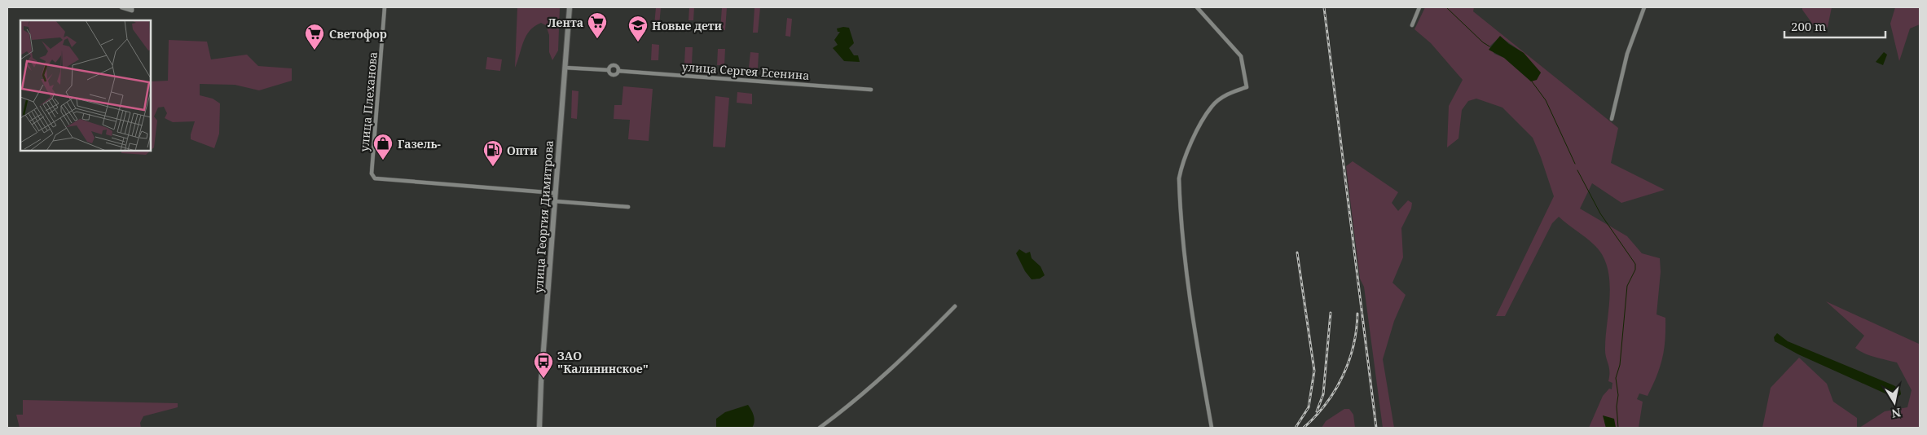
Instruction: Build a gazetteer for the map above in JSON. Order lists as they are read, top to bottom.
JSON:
{
  "streets": {
    "street": ["улица Сергея Есенина", "улица Плеханова", "улица Георгия Димитрова"]
  },
  "crossings": [
    ["улица Сергея Есенина", "улица Георгия Димитрова"],
    ["улица Плеханова", "улица Георгия Димитрова"]
  ],
  "places": {
    "supermarket": ["Лента", "Светофор"],
    "school or university": ["Новые дети"],
    "shop": ["Газель-"],
    "fuel station": ["Опти"],
    "bus stop": ["ЗАО \"Калининское\""]
  },
  "scale_bar": "200 m",
  "north": "bottom"
}
